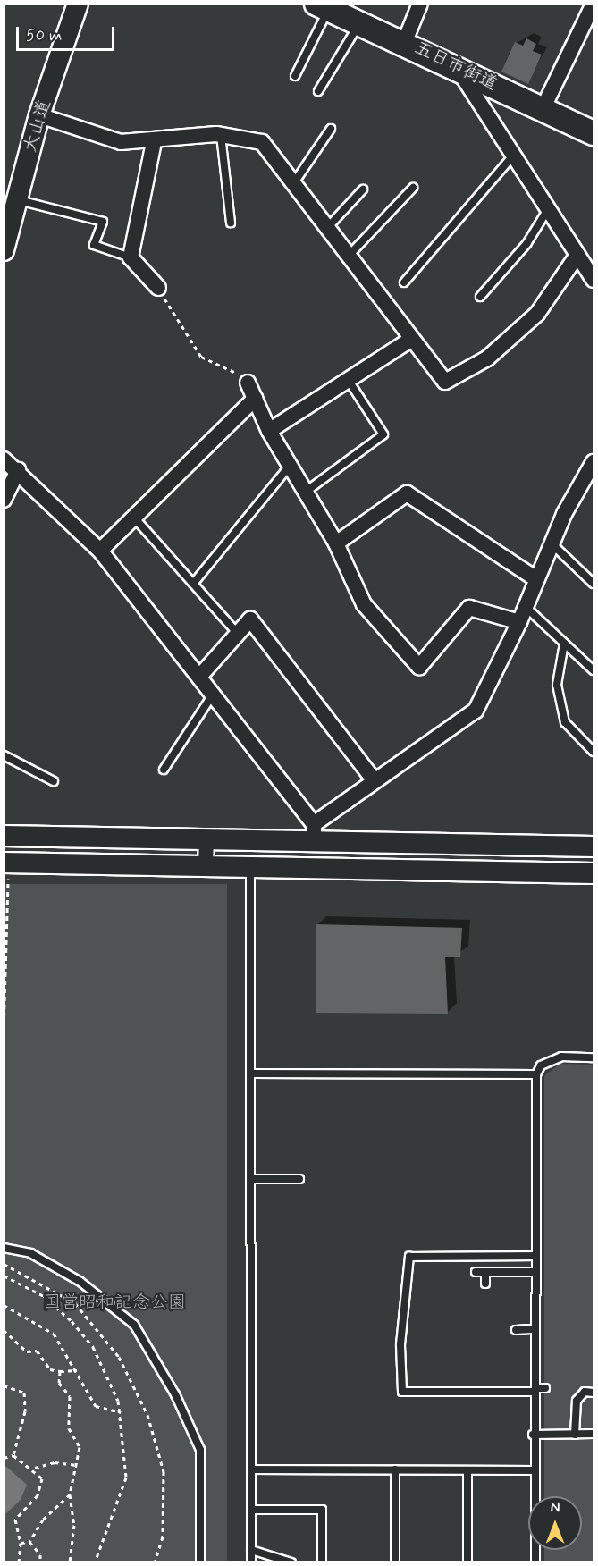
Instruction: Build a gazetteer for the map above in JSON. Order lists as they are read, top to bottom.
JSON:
{
  "streets": {
    "main road": ["五日市街道"],
    "street": ["大山道"]
  },
  "parks": ["国営昭和記念公園"],
  "scale_bar": "50 m",
  "north": "top"
}
